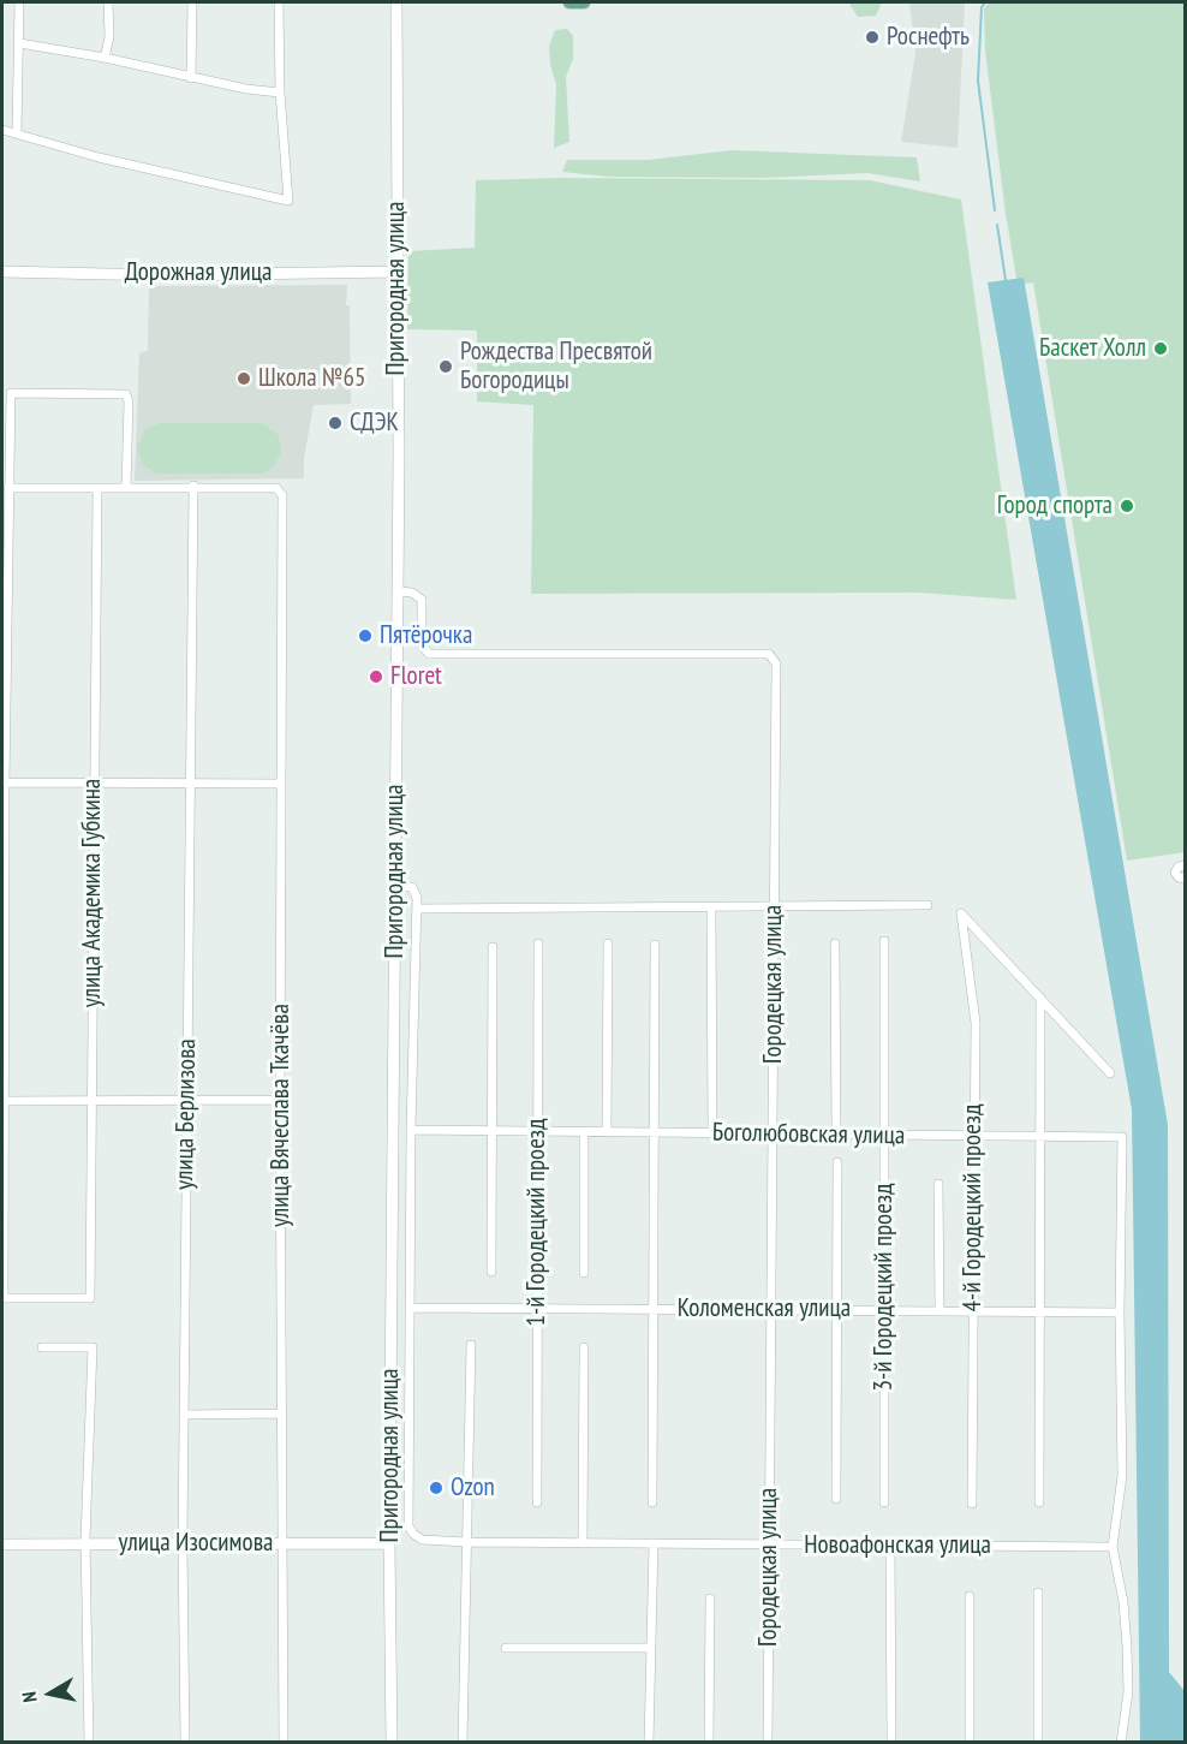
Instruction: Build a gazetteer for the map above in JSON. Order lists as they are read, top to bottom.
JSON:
{
  "streets": {
    "street": [
      "Дорожная улица",
      "Пригородная улица",
      "улица Академика Губкина",
      "Городецкая улица",
      "улица Берлизова",
      "улица Вячеслава Ткачёва",
      "Боголюбовская улица",
      "4-й Городецкий проезд",
      "1-й Городецкий проезд",
      "3-й Городецкий проезд",
      "Коломенская улица",
      "улица Изосимова",
      "Новоафонская улица"
    ]
  },
  "crossings": [
    ["Дорожная улица", "Пригородная улица"],
    ["Пригородная улица", "Городецкая улица"],
    ["Пригородная улица", "улица Изосимова"],
    ["Городецкая улица", "Боголюбовская улица"],
    ["Городецкая улица", "Коломенская улица"],
    ["Городецкая улица", "Новоафонская улица"],
    ["улица Берлизова", "улица Вячеслава Ткачёва"],
    ["улица Берлизова", "улица Изосимова"],
    ["улица Вячеслава Ткачёва", "улица Изосимова"],
    ["Боголюбовская улица", "4-й Городецкий проезд"],
    ["Боголюбовская улица", "1-й Городецкий проезд"],
    ["Боголюбовская улица", "3-й Городецкий проезд"],
    ["Боголюбовская улица", "Коломенская улица"],
    ["Боголюбовская улица", "Новоафонская улица"],
    ["4-й Городецкий проезд", "Коломенская улица"],
    ["1-й Городецкий проезд", "Коломенская улица"],
    ["3-й Городецкий проезд", "Коломенская улица"],
    ["Коломенская улица", "Новоафонская улица"]
  ],
  "places": [
    "Роснефть",
    "Баскет Холл",
    "Рождества Пресвятой Богородицы",
    "Школа №65",
    "СДЭК",
    "Город спорта",
    "Пятёрочка",
    "Floret",
    "Ozon"
  ],
  "north": "left"
}
